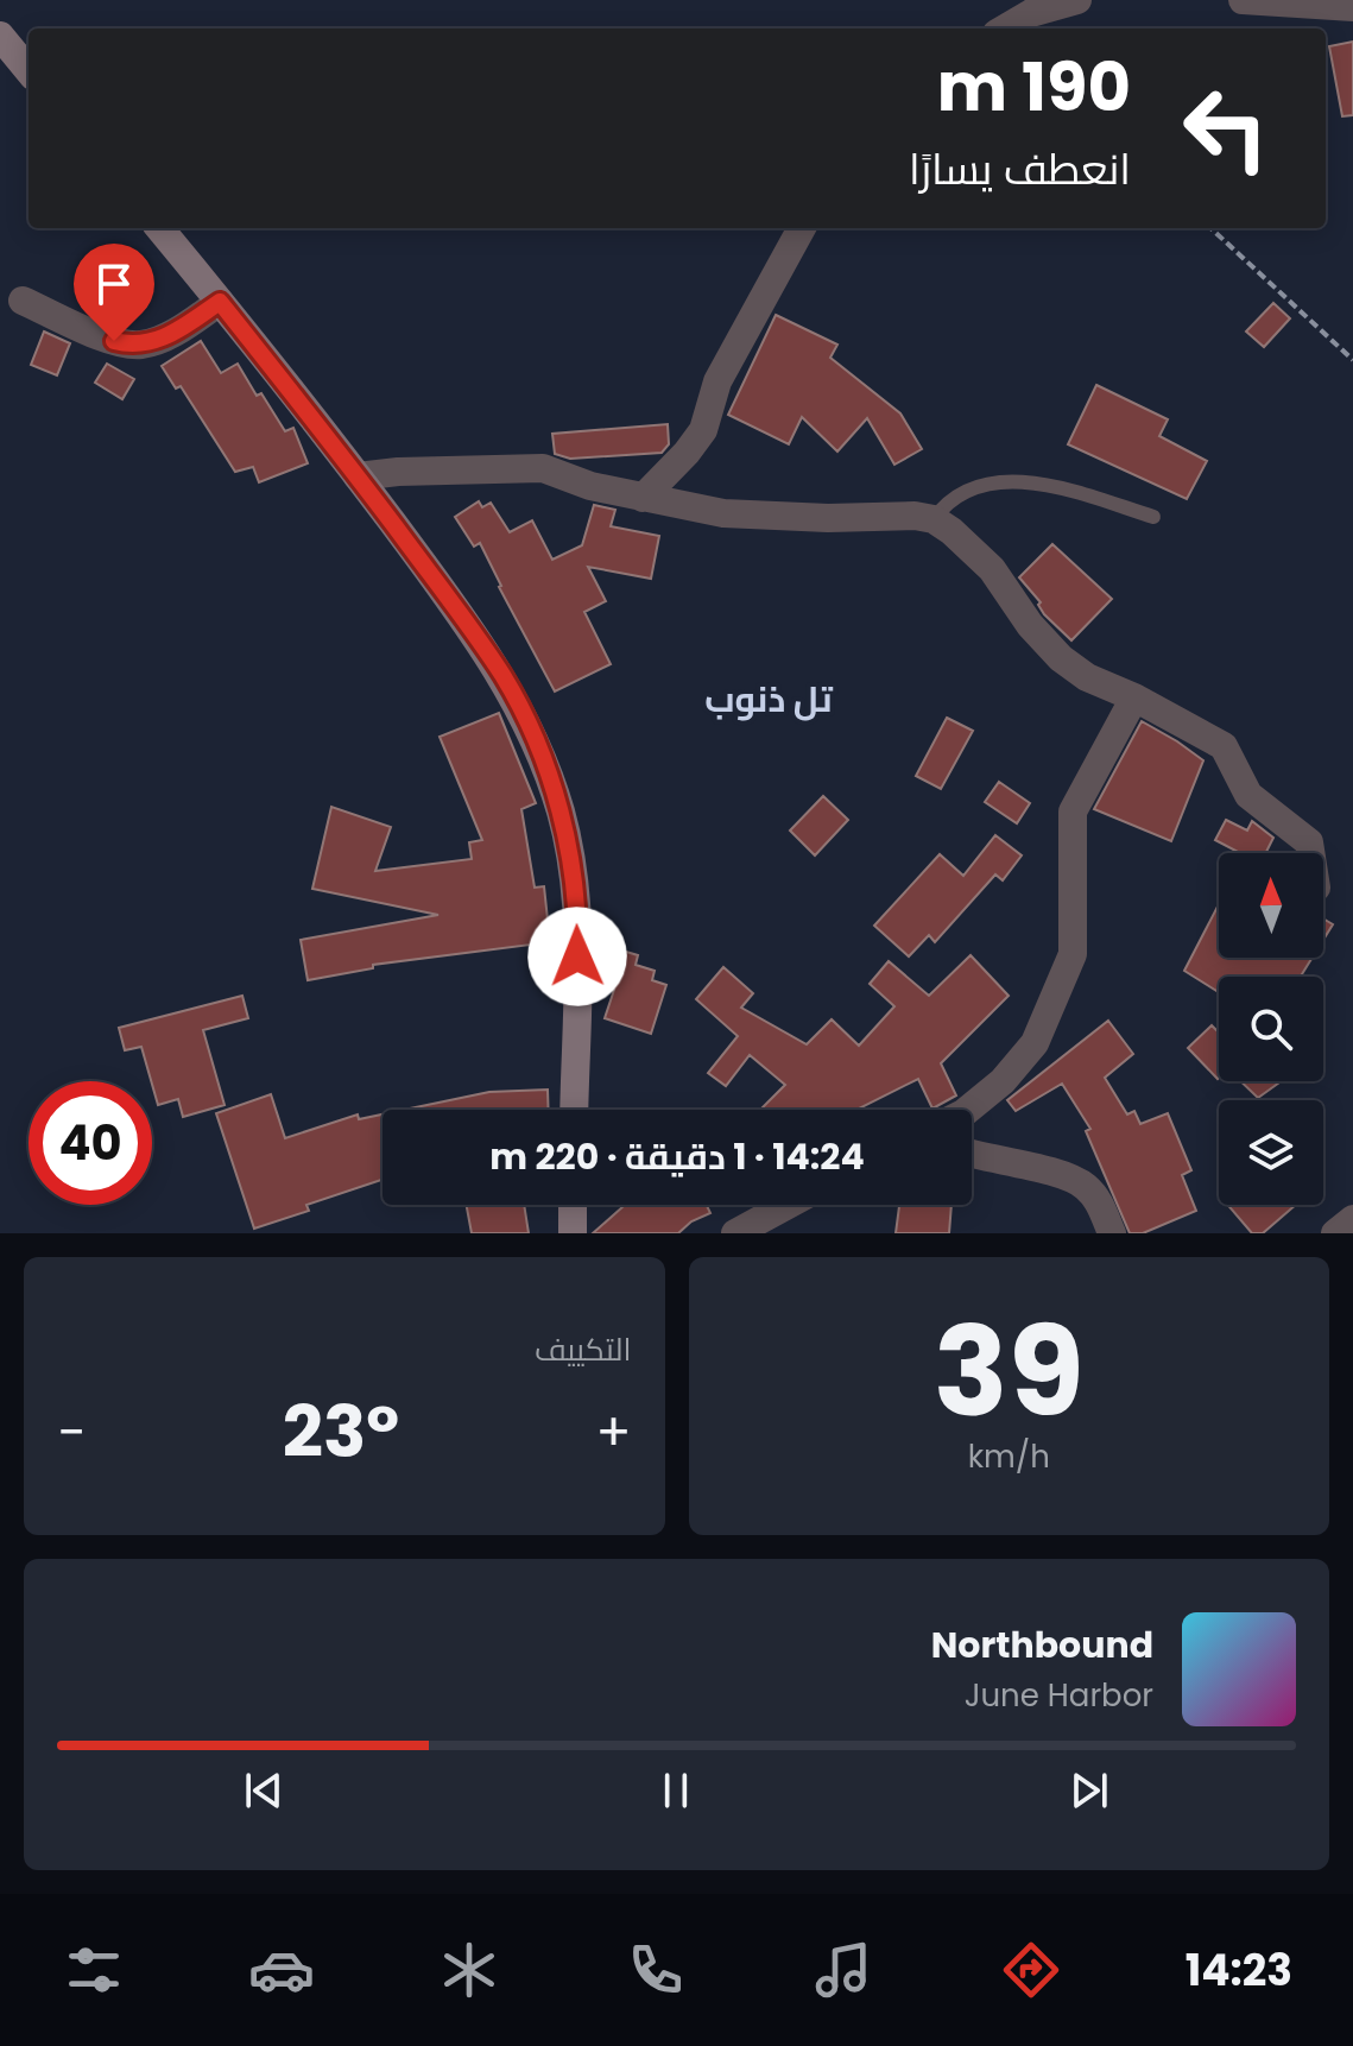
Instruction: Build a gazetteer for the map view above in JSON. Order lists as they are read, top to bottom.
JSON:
{
  "districts": ["تل ذنوب"],
  "north": "top",
  "page": {
    "turn": ["190 m", "انعطف يسارًا"],
    "limit": "40",
    "trip": "14:24 · 1 دقيقة · 220 m",
    "tile": [
      ["39", "km/h"],
      "التكييف"
    ],
    "heat": ["−", "23°", "+"],
    "song": ["Northbound", "June Harbor"],
    "tabs": "14:23"
  }
}
